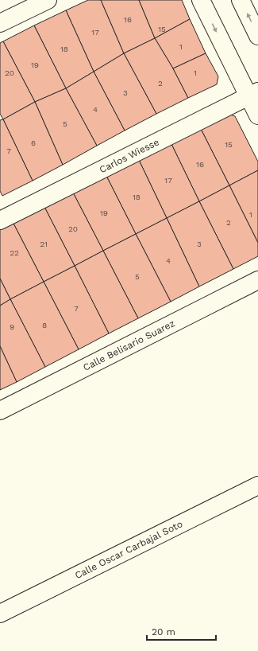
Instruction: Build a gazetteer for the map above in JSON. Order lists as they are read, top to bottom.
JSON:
{
  "streets": {
    "street": ["Carlos Wiesse", "Calle Belisario Suarez", "Calle Oscar Carbajal Soto"]
  },
  "house_numbers": [
    "16",
    "15",
    "17",
    "1",
    "18",
    "19",
    "20",
    "1",
    "2",
    "3",
    "4",
    "5",
    "6",
    "15",
    "7",
    "16",
    "17",
    "18",
    "19",
    "1",
    "2",
    "20",
    "21",
    "3",
    "22",
    "4",
    "5",
    "7",
    "8",
    "9"
  ],
  "scale_bar": "20 m"
}
